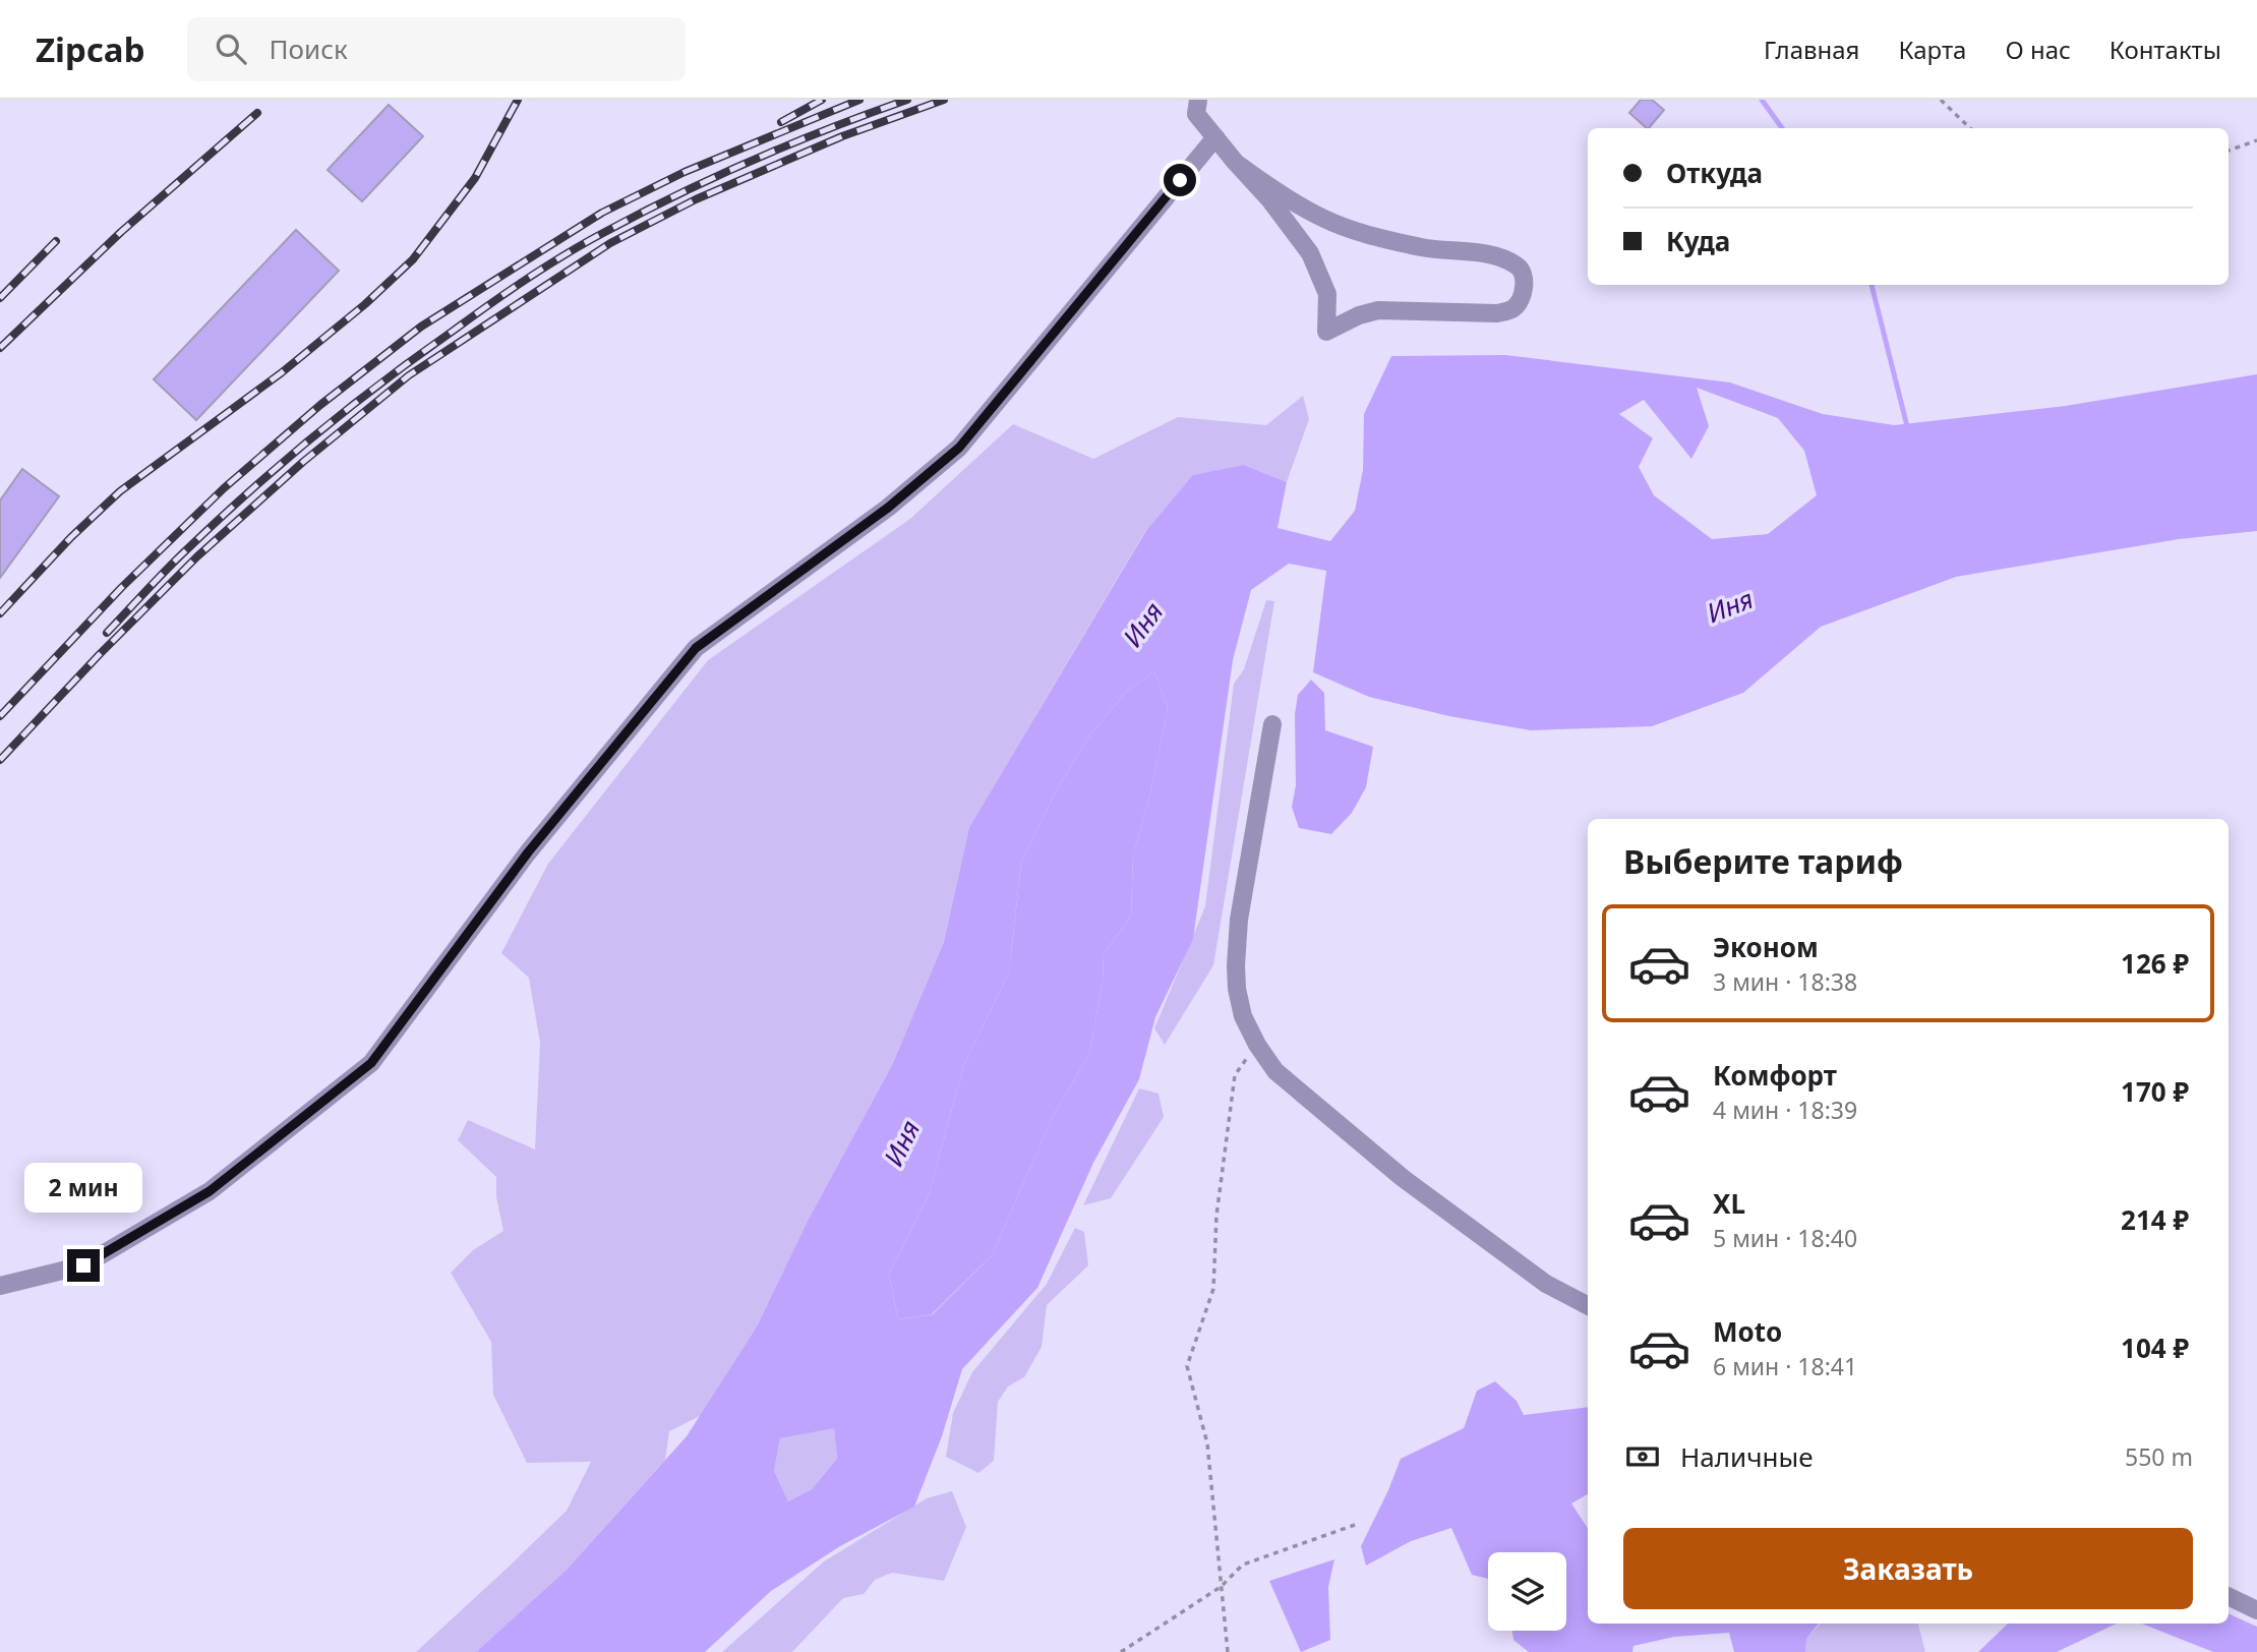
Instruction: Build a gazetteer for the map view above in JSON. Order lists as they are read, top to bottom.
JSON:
{
  "water": ["Иня"],
  "page": {
    "header": "Zipcab",
    "search": "Поиск",
    "nav": [
      "Главная",
      "Карта",
      "О нас",
      "Контакты"
    ],
    "banner": ["Откуда", "Куда"],
    "heading": "Выберите тариф",
    "list": [
      {
        "name": "Эконом",
        "note": "3 мин · 18:38",
        "value": "126 ₽"
      },
      {
        "name": "Комфорт",
        "note": "4 мин · 18:39",
        "value": "170 ₽"
      },
      {
        "name": "XL",
        "note": "5 мин · 18:40",
        "value": "214 ₽"
      },
      {
        "name": "Moto",
        "note": "6 мин · 18:41",
        "value": "104 ₽"
      }
    ],
    "bubble": "2 мин",
    "pay": ["Наличные", "550 m"],
    "buttons": "Заказать"
  }
}
